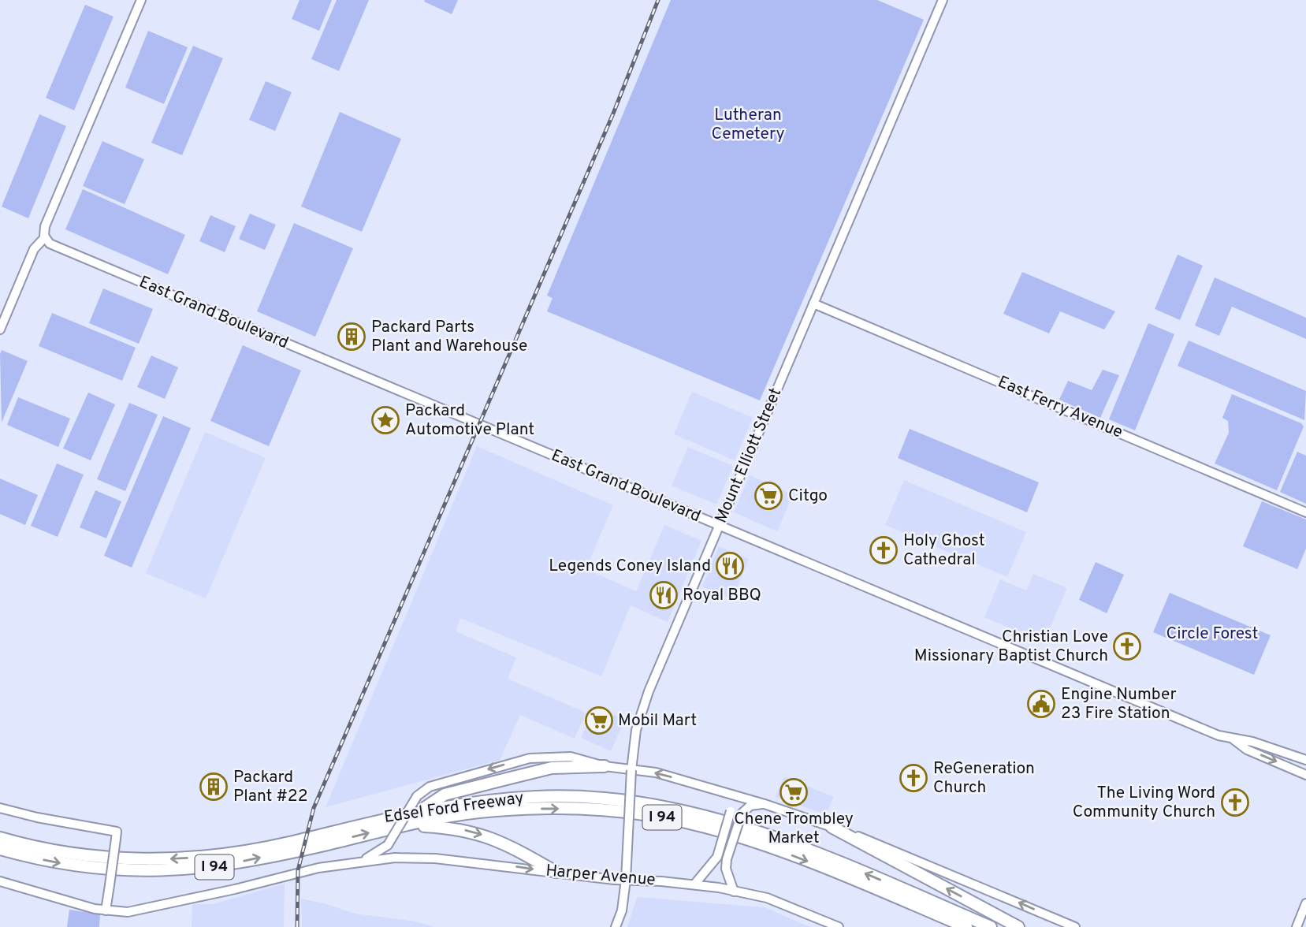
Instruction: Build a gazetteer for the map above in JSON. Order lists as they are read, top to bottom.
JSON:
{
  "streets": {
    "highway": ["Edsel Ford Freeway", "I 94"],
    "main road": [
      "East Grand Boulevard",
      "East Ferry Avenue",
      "Mount Elliott Street",
      "Harper Avenue"
    ]
  },
  "crossings": [
    ["East Grand Boulevard", "Mount Elliott Street"],
    ["East Ferry Avenue", "Mount Elliott Street"],
    ["Mount Elliott Street", "Harper Avenue"]
  ],
  "parks": ["Lutheran Cemetery", "Circle Forest"],
  "places": {
    "building": ["Packard Parts Plant and Warehouse", "Packard Plant #22"],
    "place": ["Packard Automotive Plant"],
    "supermarket": ["Citgo", "Mobil Mart", "Chene Trombley Market"],
    "church": [
      "Holy Ghost Cathedral",
      "Christian Love Missionary Baptist Church",
      "ReGeneration Church",
      "The Living Word Community Church"
    ],
    "restaurant": ["Legends Coney Island", "Royal BBQ"],
    "public building": ["Engine Number 23 Fire Station"]
  }
}
